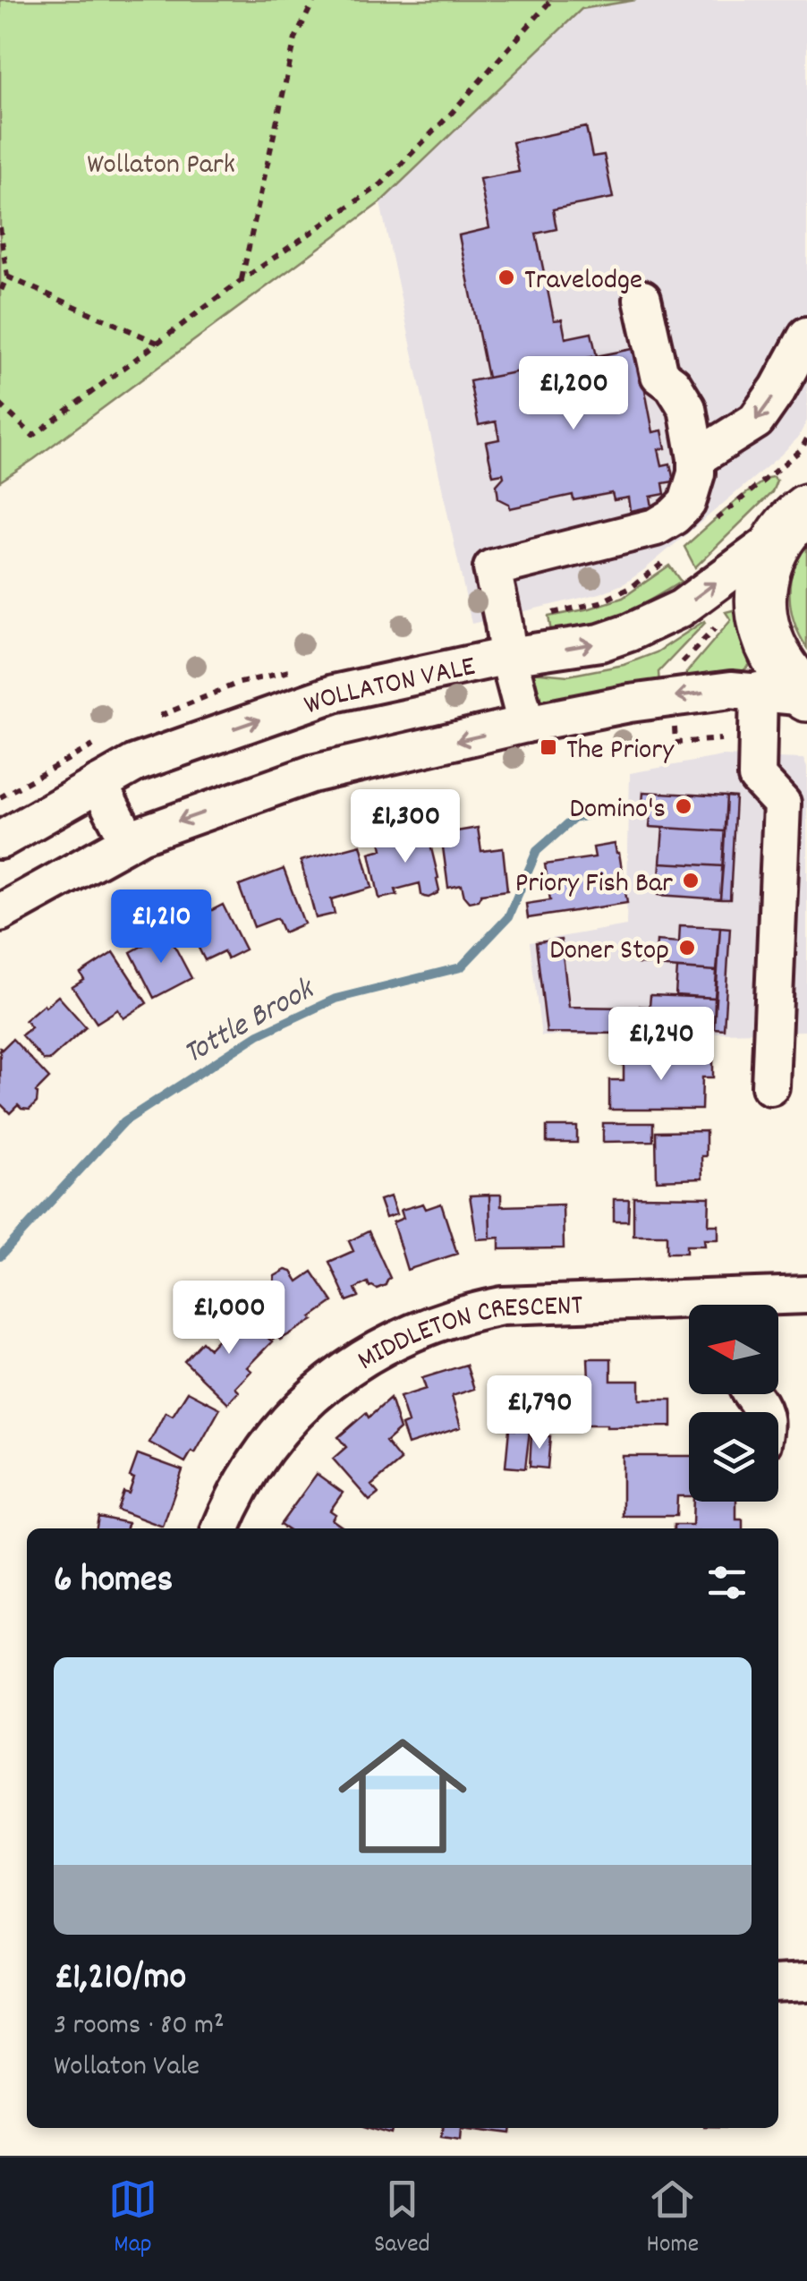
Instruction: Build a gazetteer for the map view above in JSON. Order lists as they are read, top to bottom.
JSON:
{
  "streets": {
    "street": ["WOLLATON VALE", "MIDDLETON CRESCENT"]
  },
  "water": ["Tottle Brook"],
  "parks": ["Wollaton Park"],
  "places": {
    "other": [
      "Travelodge",
      "Domino's",
      "Priory Fish Bar",
      "Doner Stop"
    ],
    "transit": ["The Priory"]
  },
  "north": "left",
  "page": {
    "price": [
      "£1,200",
      "£1,300",
      "£1,210",
      "£1,240",
      "£1,000",
      "£1,790"
    ],
    "heading": "6 homes",
    "list": [
      {
        "name": "£1,210/mo",
        "note": "3 rooms · 80 m² · Wollaton Vale"
      }
    ],
    "tabs": ["Map", "Saved", "Home"]
  }
}
